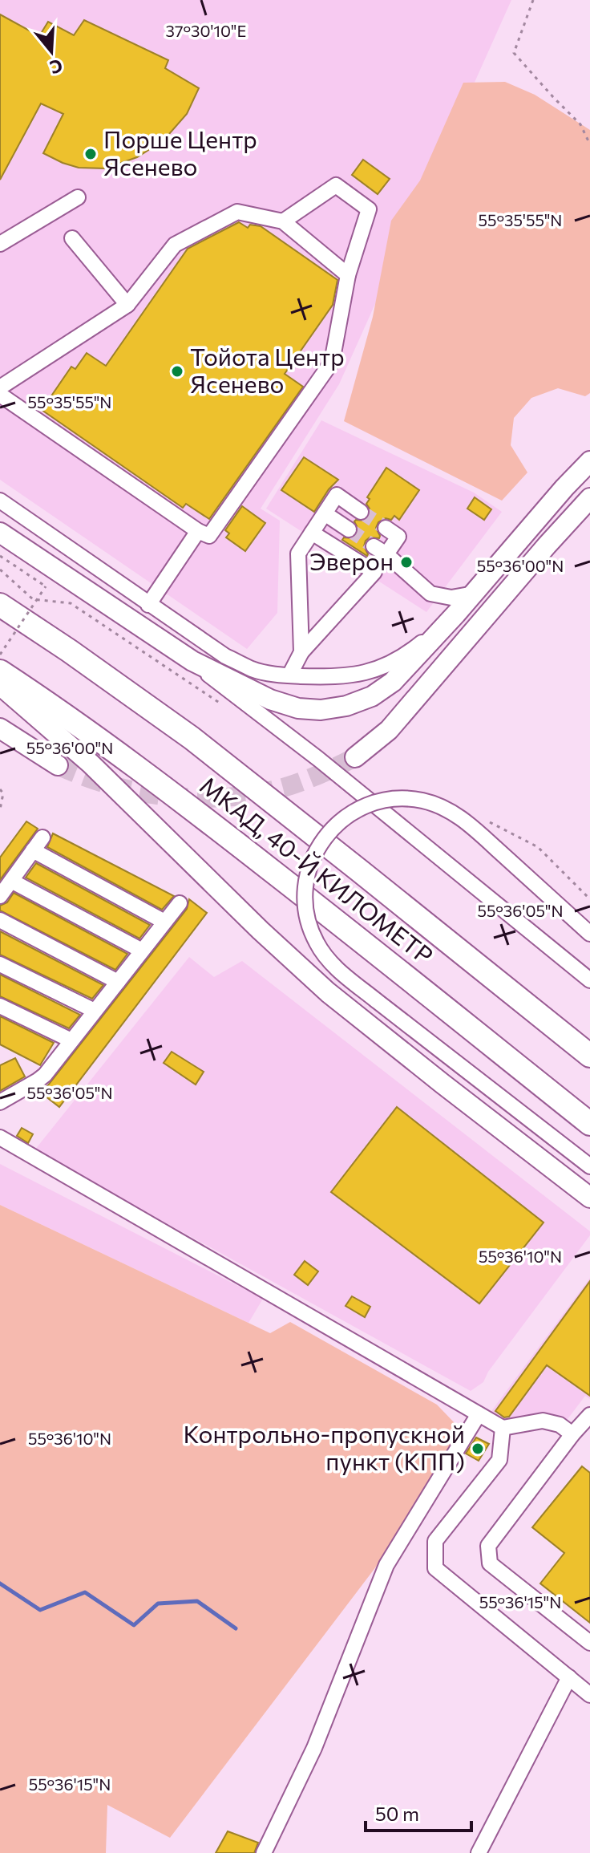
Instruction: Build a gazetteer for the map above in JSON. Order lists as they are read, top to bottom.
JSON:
{
  "streets": {
    "highway": ["МКАД, 40-Й КИЛОМЕТР"]
  },
  "places": [
    "Порше Центр Ясенево",
    "Тойота Центр Ясенево",
    "Эверон",
    "Контрольно-пропускной пункт (КПП)"
  ],
  "scale_bar": "50 m",
  "north": "bottom",
  "coordinates": [
    "37°30'10\"E",
    "55°35'55\"N",
    "55°36'00\"N",
    "55°36'05\"N",
    "55°36'10\"N",
    "55°36'15\"N"
  ]
}
